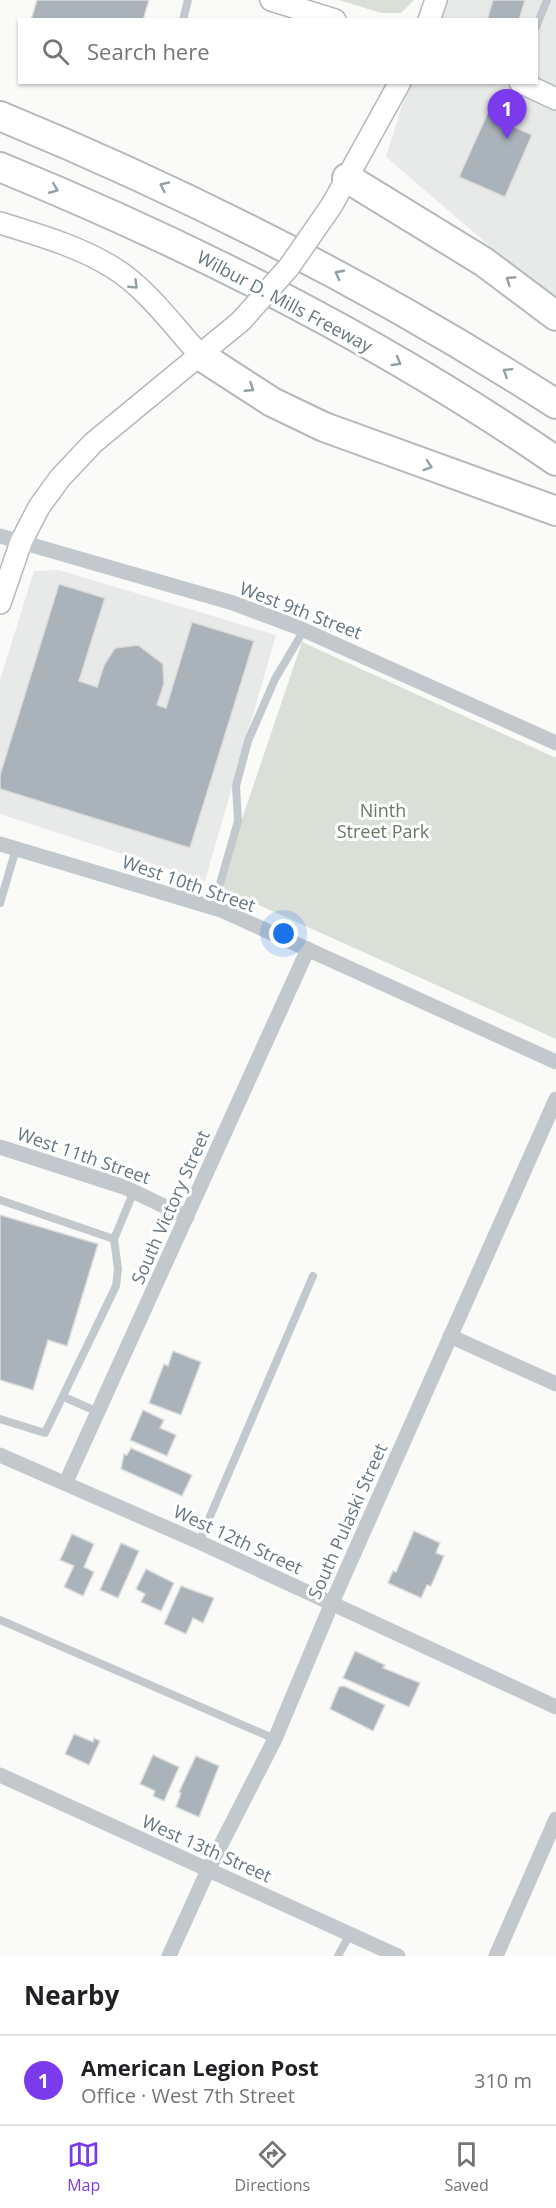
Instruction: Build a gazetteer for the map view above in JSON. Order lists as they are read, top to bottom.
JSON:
{
  "streets": {
    "highway": ["Wilbur D. Mills Freeway"],
    "street": [
      "West 9th Street",
      "West 10th Street",
      "West 11th Street",
      "South Victory Street",
      "South Pulaski Street",
      "West 12th Street",
      "West 13th Street"
    ]
  },
  "crossings": [
    ["West 10th Street", "South Victory Street"],
    ["West 11th Street", "South Victory Street"],
    ["South Victory Street", "West 12th Street"],
    ["South Pulaski Street", "West 12th Street"],
    ["South Pulaski Street", "West 13th Street"]
  ],
  "parks": ["Ninth Street Park"],
  "page": {
    "search": "Search here",
    "pins": "1",
    "heading": "Nearby",
    "list": [
      {
        "mark": "1",
        "name": "American Legion Post",
        "note": "Office · West 7th Street",
        "value": "310 m"
      }
    ],
    "nav": ["Map", "Directions", "Saved"]
  }
}
